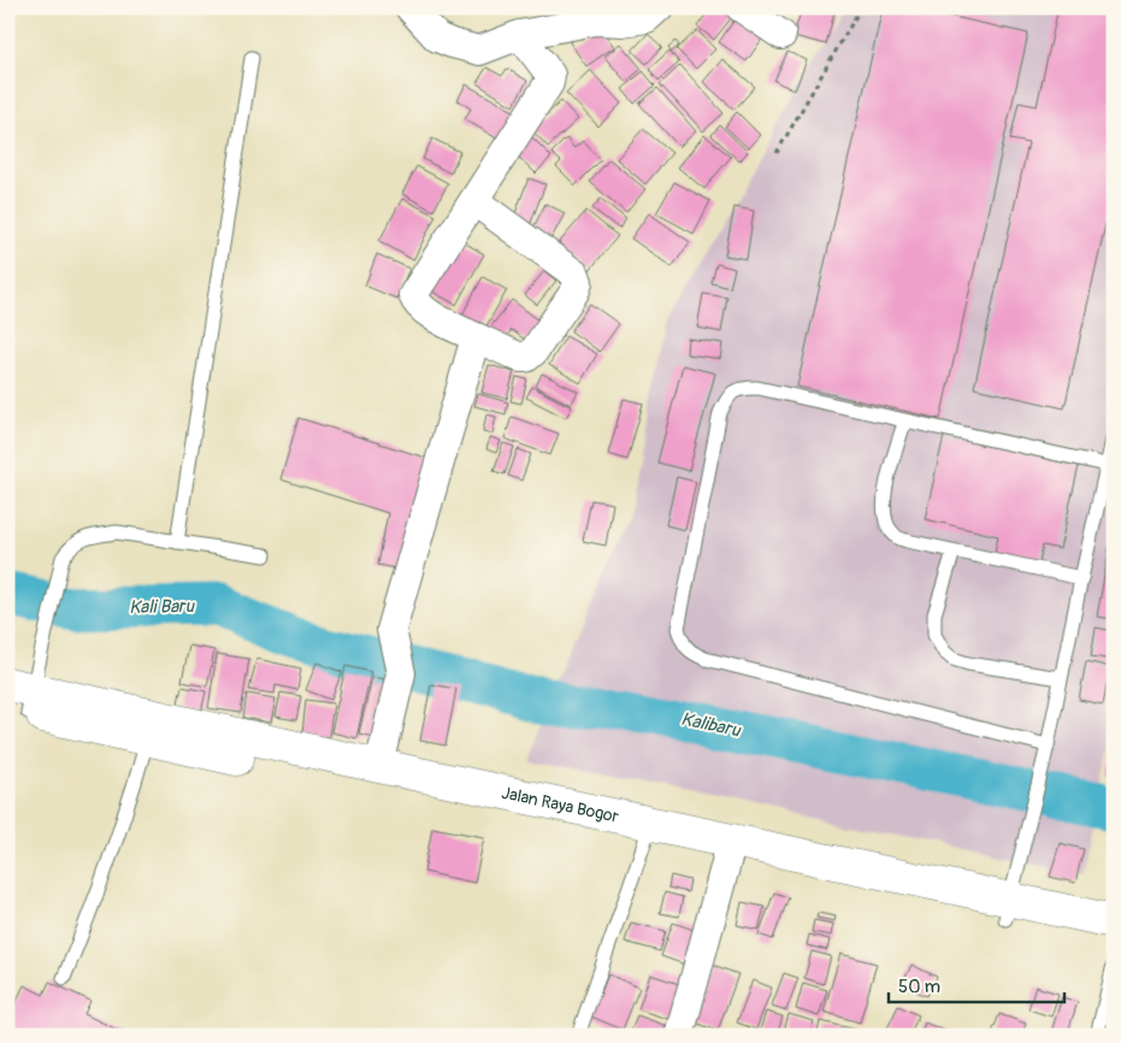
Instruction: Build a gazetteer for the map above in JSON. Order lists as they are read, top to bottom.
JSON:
{
  "streets": {
    "highway": ["Jalan Raya Bogor"]
  },
  "water": ["Kali Baru", "Kalibaru"],
  "scale_bar": "50 m"
}
